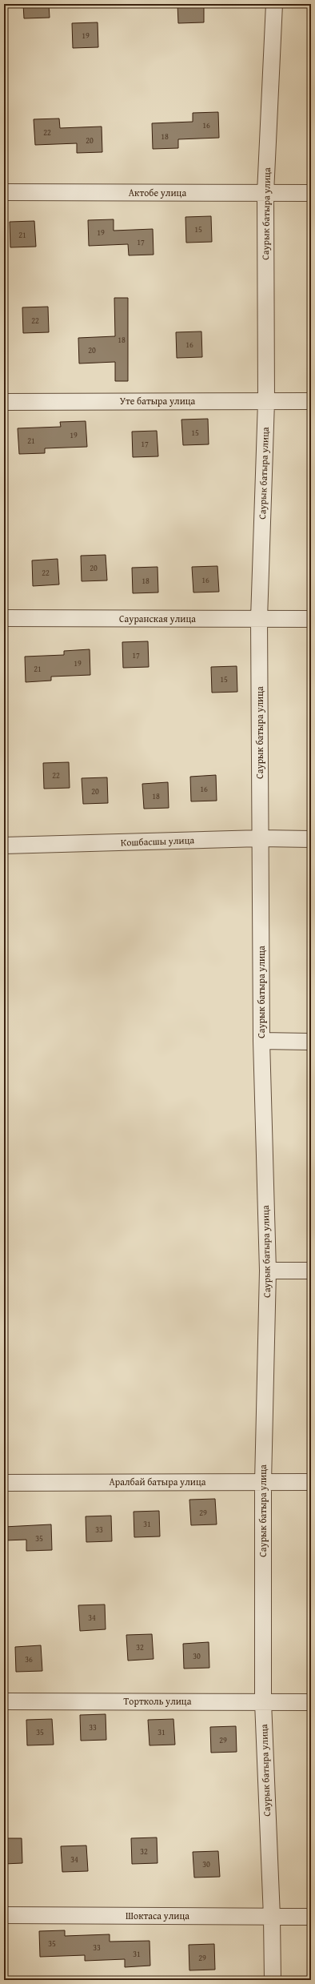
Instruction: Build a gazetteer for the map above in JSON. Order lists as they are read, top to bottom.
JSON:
{
  "streets": {
    "street": [
      "Актобе улица",
      "Саурык батыра улица",
      "Уте батыра улица",
      "Сауранская улица",
      "Кошбасшы улица",
      "Аралбай батыра улица",
      "Тортколь улица",
      "Шоктаса улица"
    ]
  },
  "crossings": [
    ["Актобе улица", "Саурык батыра улица"],
    ["Саурык батыра улица", "Уте батыра улица"],
    ["Саурык батыра улица", "Сауранская улица"],
    ["Саурык батыра улица", "Кошбасшы улица"],
    ["Саурык батыра улица", "Аралбай батыра улица"],
    ["Саурык батыра улица", "Тортколь улица"],
    ["Саурык батыра улица", "Шоктаса улица"]
  ],
  "house_numbers": [
    "19",
    "16",
    "22",
    "18",
    "20",
    "15",
    "19",
    "21",
    "17",
    "22",
    "18",
    "16",
    "20",
    "15",
    "19",
    "21",
    "17",
    "20",
    "22",
    "16",
    "18",
    "17",
    "19",
    "21",
    "15",
    "22",
    "16",
    "20",
    "18",
    "29",
    "31",
    "33",
    "35",
    "34",
    "32",
    "30",
    "36",
    "33",
    "35",
    "31",
    "29",
    "32",
    "34",
    "30",
    "35",
    "33",
    "31",
    "29"
  ]
}
